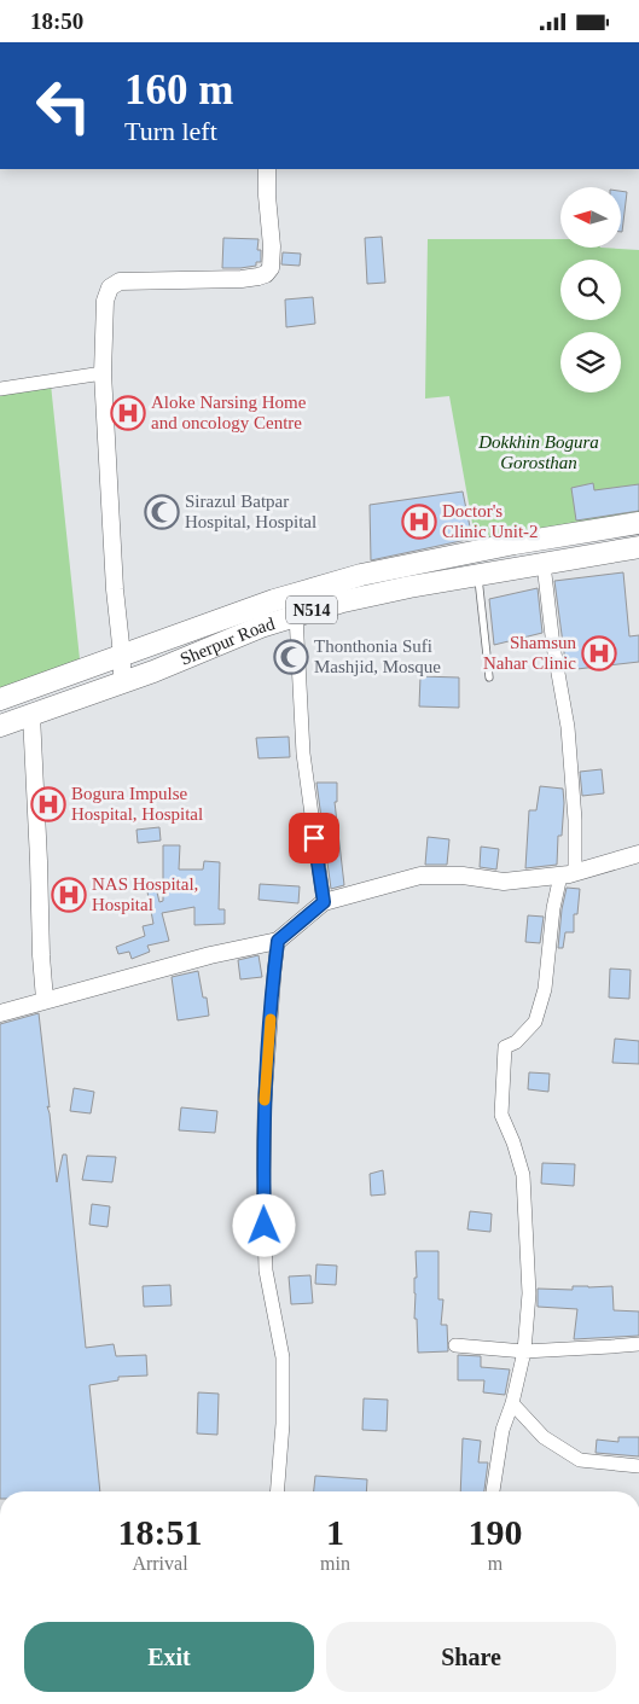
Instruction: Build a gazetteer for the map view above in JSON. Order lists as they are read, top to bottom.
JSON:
{
  "streets": {
    "highway": ["N514", "Sherpur Road"]
  },
  "parks": ["Dokkhin Bogura Gorosthan"],
  "places": {
    "hospital": [
      "Aloke Narsing Home and oncology Centre",
      "Doctor's Clinic Unit-2",
      "Shamsun Nahar Clinic",
      "Bogura Impulse Hospital, Hospital",
      "NAS Hospital, Hospital"
    ],
    "mosque": ["Sirazul Batpar Hospital, Hospital", "Thonthonia Sufi Mashjid, Mosque"]
  },
  "north": "left",
  "page": {
    "status": "18:50",
    "turn": ["160 m", "Turn left"],
    "eta": [
      "18:51",
      "Arrival",
      "1",
      "min",
      "190",
      "m"
    ],
    "buttons": ["Exit", "Share"]
  }
}
